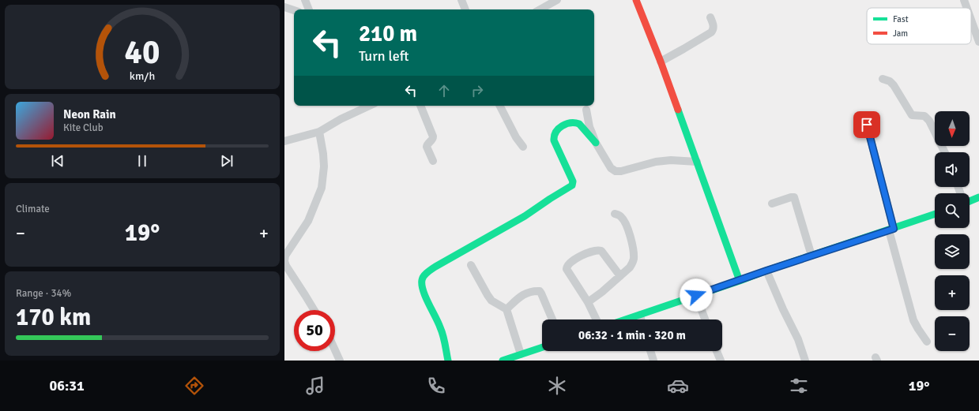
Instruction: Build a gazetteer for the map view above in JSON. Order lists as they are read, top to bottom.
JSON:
{
  "legend": ["Fast", "Jam"],
  "north": "bottom",
  "page": {
    "turn": ["210 m", "Turn left"],
    "song": ["Neon Rain", "Kite Club"],
    "map_buttons": ["+", "−"],
    "tile": [
      "Climate",
      ["Range · 34%", "170 km"]
    ],
    "heat": ["−", "19°", "+"],
    "limit": "50",
    "trip": "06:32 · 1 min · 320 m",
    "tabs": ["06:31", "19°"],
    "gauge": ["40", "km/h"]
  }
}
